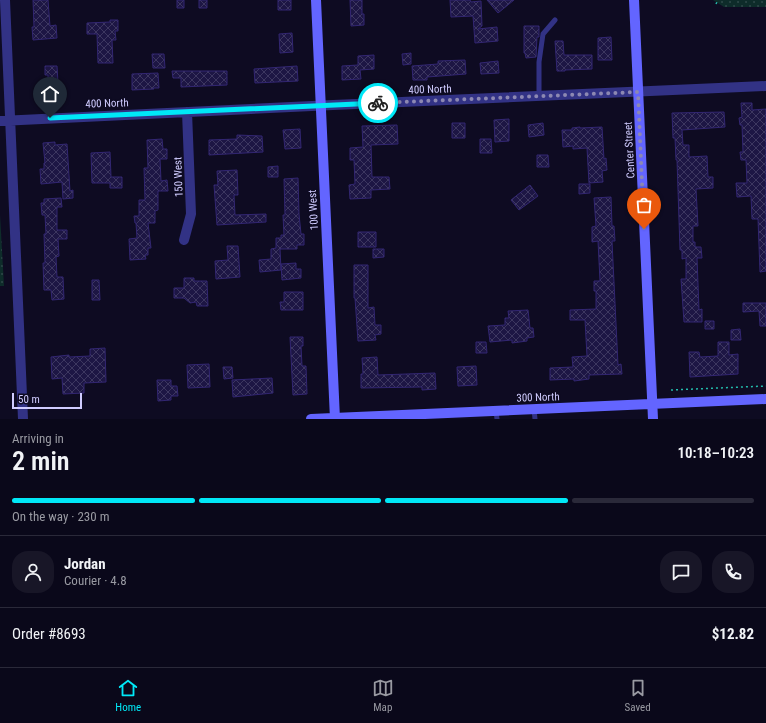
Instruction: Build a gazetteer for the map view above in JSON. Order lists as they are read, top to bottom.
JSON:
{
  "streets": {
    "street": [
      "400 North",
      "Center Street",
      "150 West",
      "100 West",
      "300 North"
    ]
  },
  "crossings": [
    ["400 North", "Center Street"],
    ["400 North", "150 West"],
    ["400 North", "100 West"],
    ["Center Street", "300 North"],
    ["100 West", "300 North"]
  ],
  "scale_bar": "50 m",
  "page": {
    "scale": "50 m",
    "heading": ["2 min", "Arriving in", "10:18–10:23"],
    "panel": [
      "Jordan",
      "Courier · 4.8",
      "Order #8693",
      "$12.82"
    ],
    "bar": "On the way · 230 m",
    "tabs": ["Home", "Map", "Saved"]
  }
}
